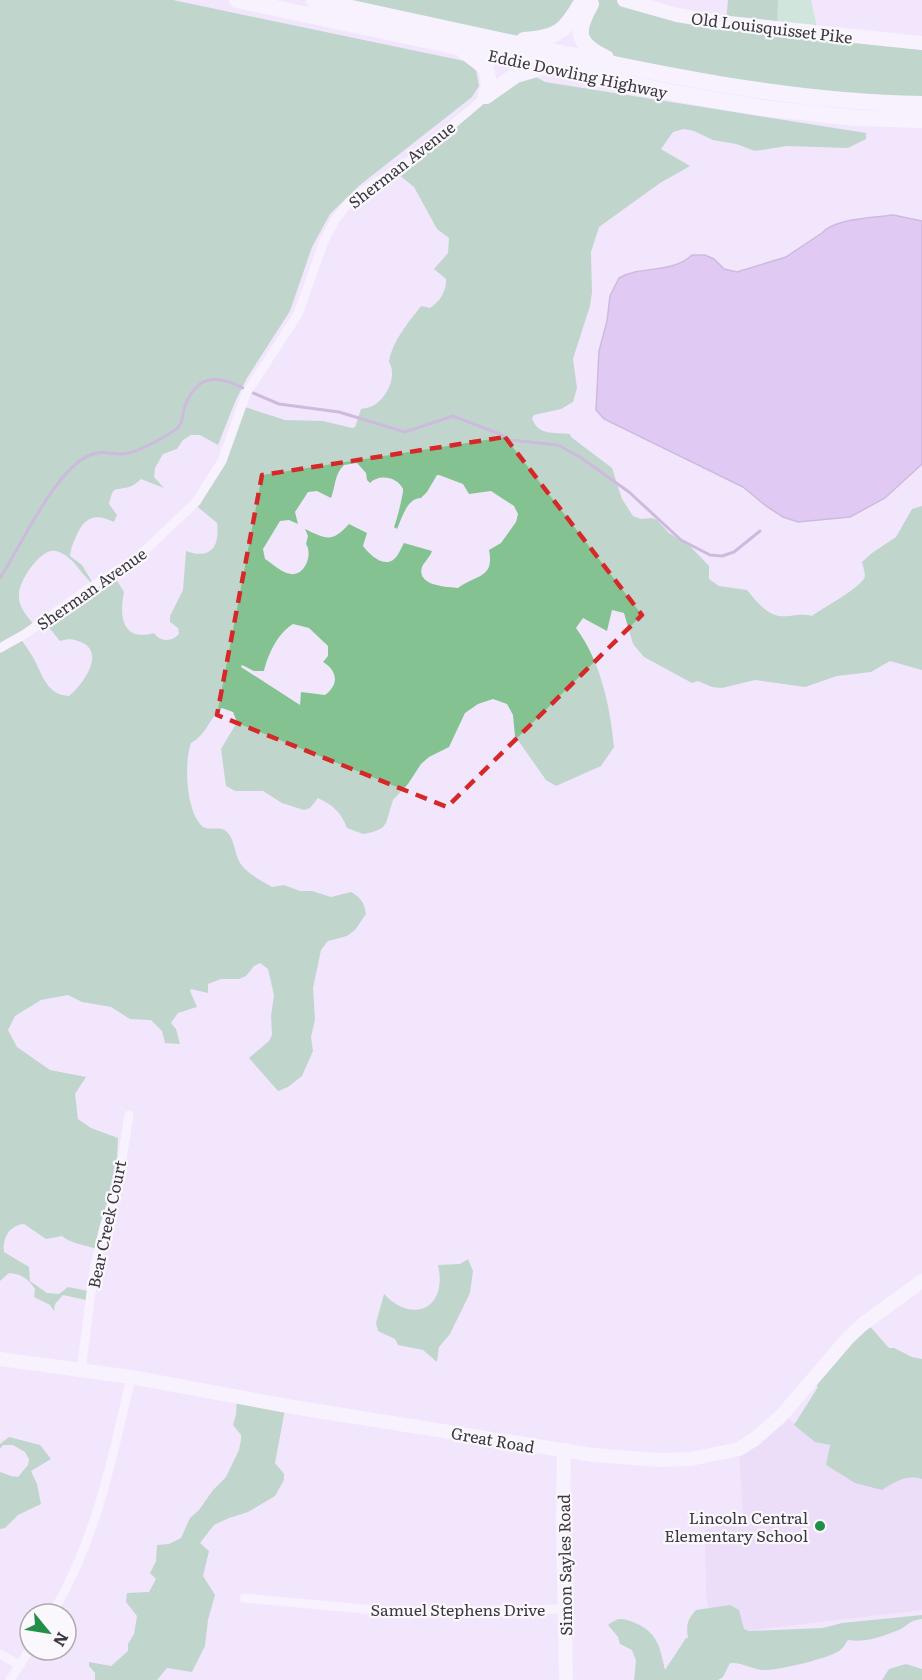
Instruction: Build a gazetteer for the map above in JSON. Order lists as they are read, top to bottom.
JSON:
{
  "streets": {
    "highway": ["Eddie Dowling Highway"],
    "street": [
      "Old Louisquisset Pike",
      "Sherman Avenue",
      "Bear Creek Court",
      "Great Road",
      "Simon Sayles Road",
      "Samuel Stephens Drive"
    ]
  },
  "crossings": [
    ["Bear Creek Court", "Great Road"],
    ["Great Road", "Simon Sayles Road"],
    ["Simon Sayles Road", "Samuel Stephens Drive"]
  ],
  "places": ["Lincoln Central Elementary School"],
  "north": "bottom right"
}
